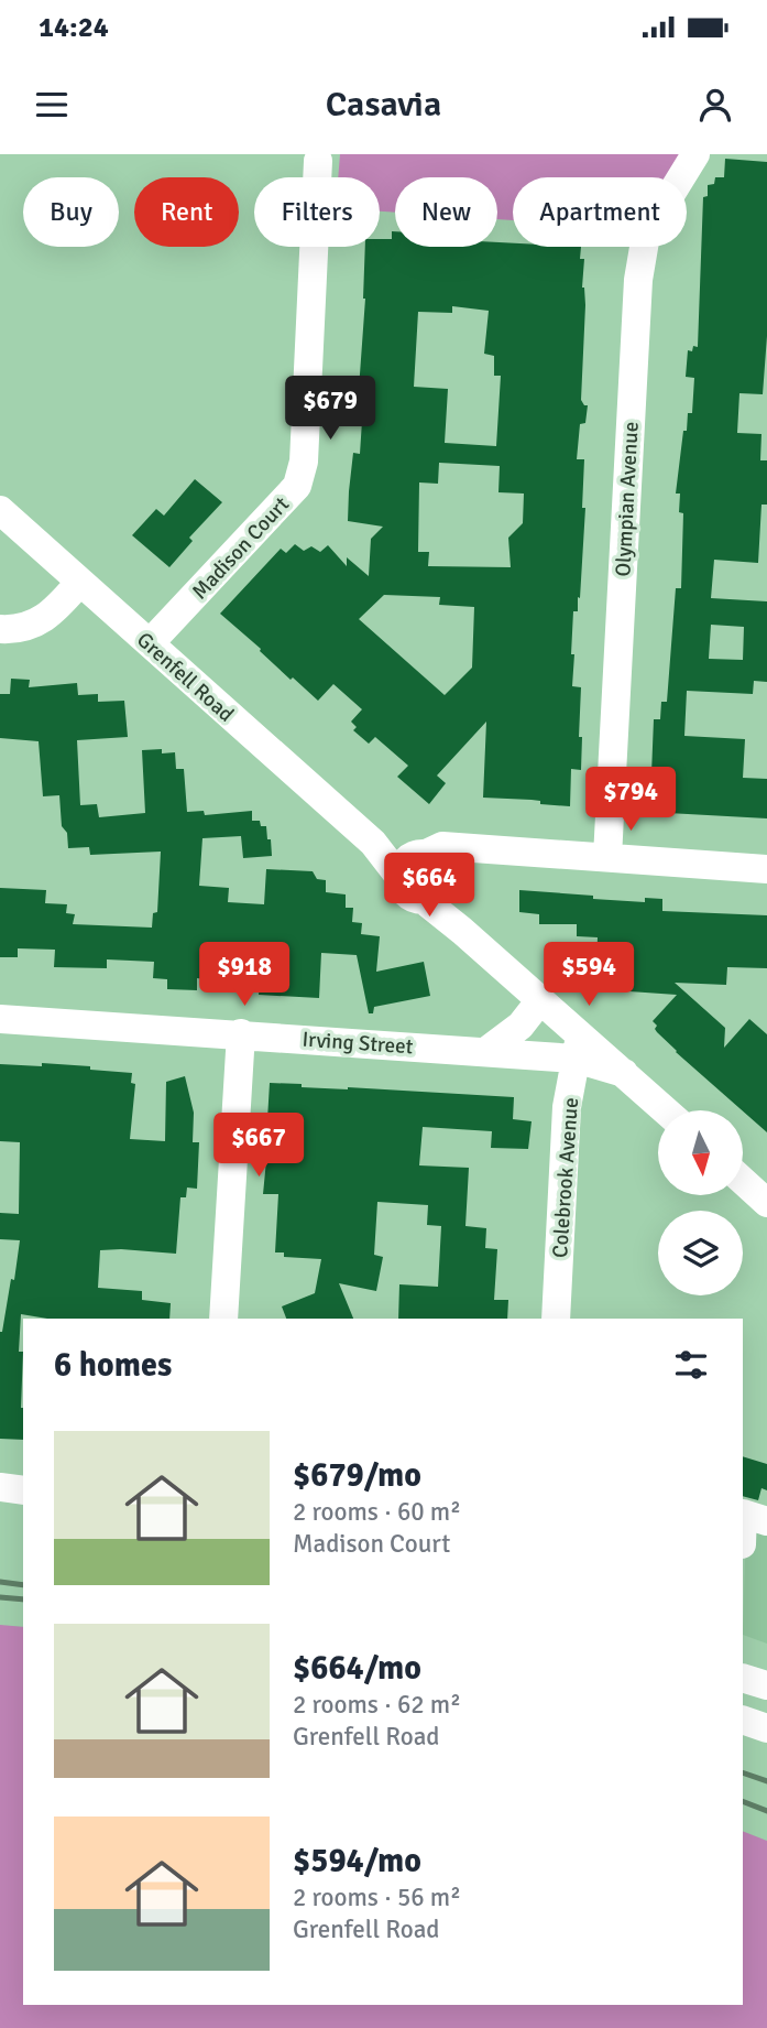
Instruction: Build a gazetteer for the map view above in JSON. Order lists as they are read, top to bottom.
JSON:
{
  "streets": {
    "street": [
      "Olympian Avenue",
      "Madison Court",
      "Grenfell Road",
      "Irving Street",
      "Colebrook Avenue"
    ]
  },
  "crossings": [
    ["Madison Court", "Grenfell Road"],
    ["Grenfell Road", "Irving Street"],
    ["Grenfell Road", "Colebrook Avenue"],
    ["Irving Street", "Colebrook Avenue"]
  ],
  "north": "bottom",
  "page": {
    "status": "14:24",
    "header": "Casavia",
    "chip": [
      "Buy",
      "Rent",
      "Filters",
      "New",
      "Apartment"
    ],
    "price": [
      "$679",
      "$794",
      "$664",
      "$918",
      "$594",
      "$667"
    ],
    "heading": "6 homes",
    "list": [
      {
        "name": "$679/mo",
        "note": "2 rooms · 60 m² · Madison Court"
      },
      {
        "name": "$664/mo",
        "note": "2 rooms · 62 m² · Grenfell Road"
      },
      {
        "name": "$594/mo",
        "note": "2 rooms · 56 m² · Grenfell Road"
      }
    ]
  }
}
